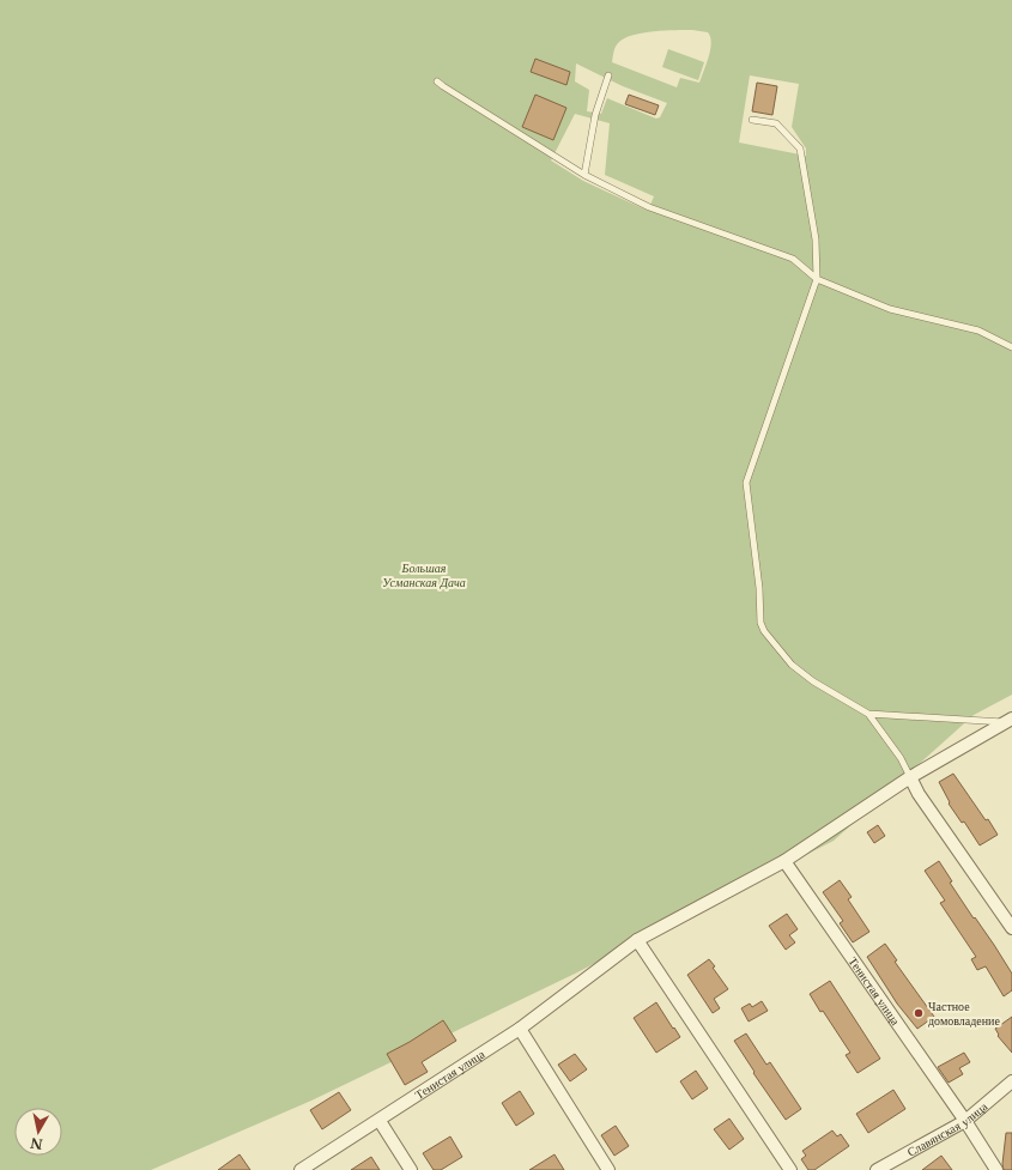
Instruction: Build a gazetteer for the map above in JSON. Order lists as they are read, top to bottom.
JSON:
{
  "streets": {
    "street": ["Тенистая улица", "Славянская улица"]
  },
  "crossings": [
    ["Тенистая улица", "Славянская улица"]
  ],
  "parks": ["Большая Усманская Дача"],
  "places": ["Частное домовладение"],
  "north": "bottom"
}
